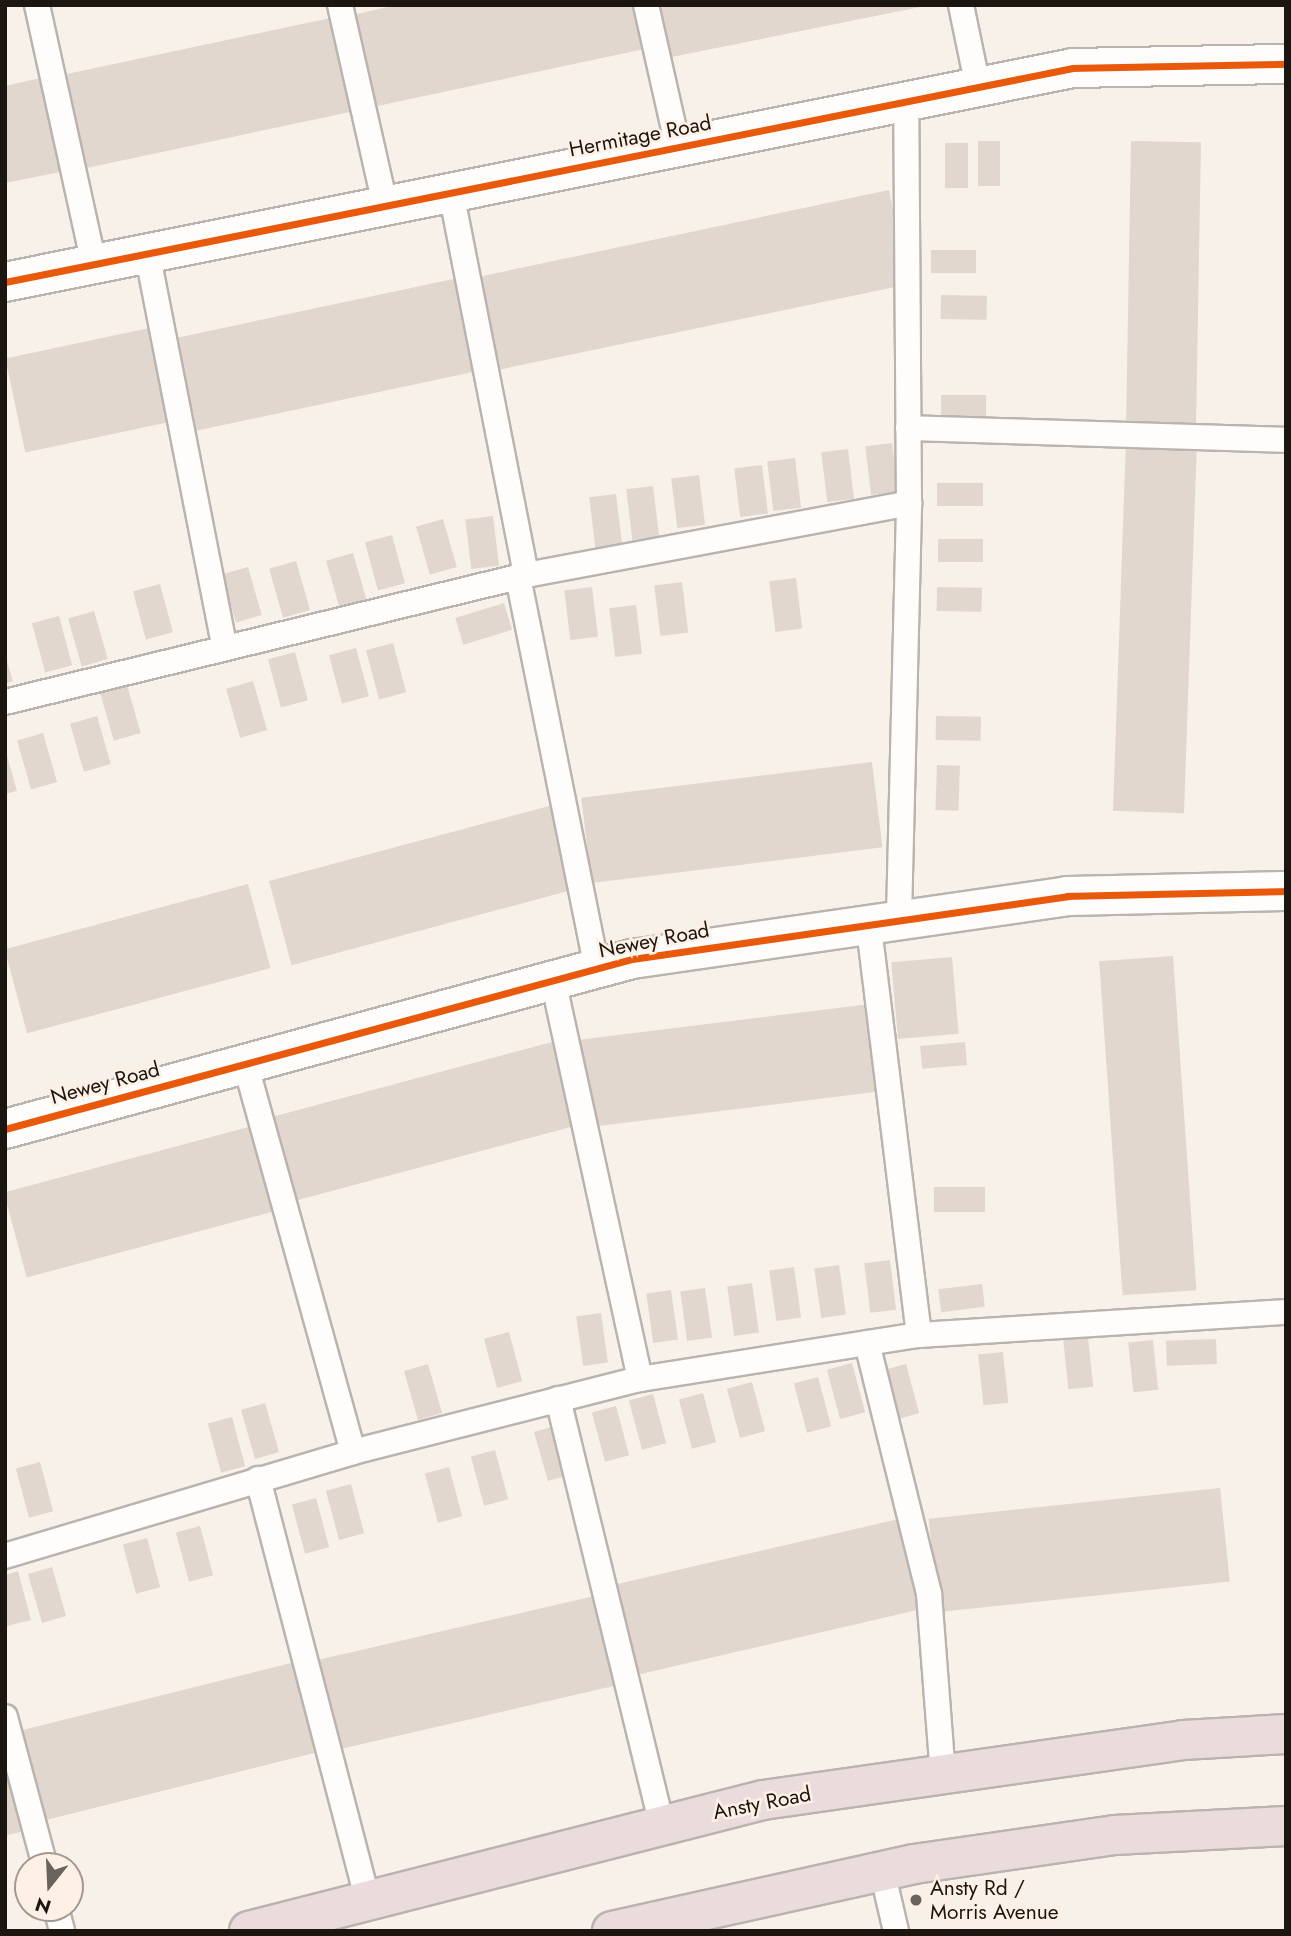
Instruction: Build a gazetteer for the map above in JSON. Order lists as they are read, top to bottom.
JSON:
{
  "streets": {
    "highway": ["Ansty Road"],
    "street": ["Hermitage Road", "Newey Road"]
  },
  "places": ["Ansty Rd / Morris Avenue"],
  "north": "bottom"
}
